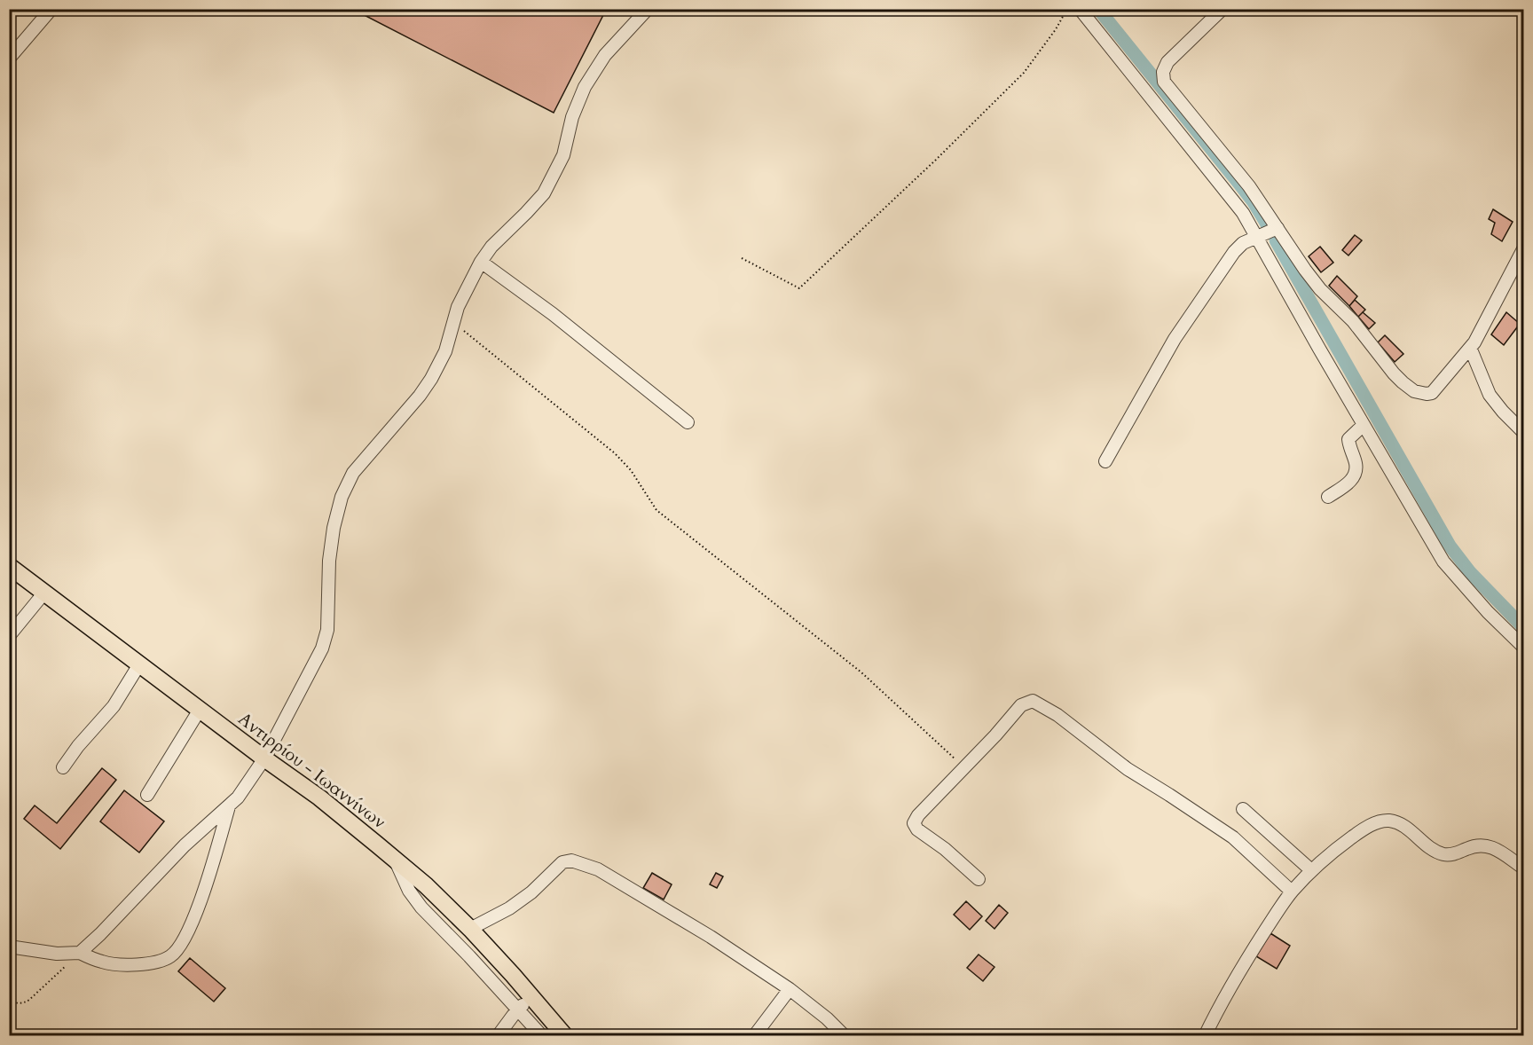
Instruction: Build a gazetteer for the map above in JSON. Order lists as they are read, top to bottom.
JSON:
{
  "streets": {
    "main road": ["Αντιρρίου - Ιωαννίνων"]
  }
}
